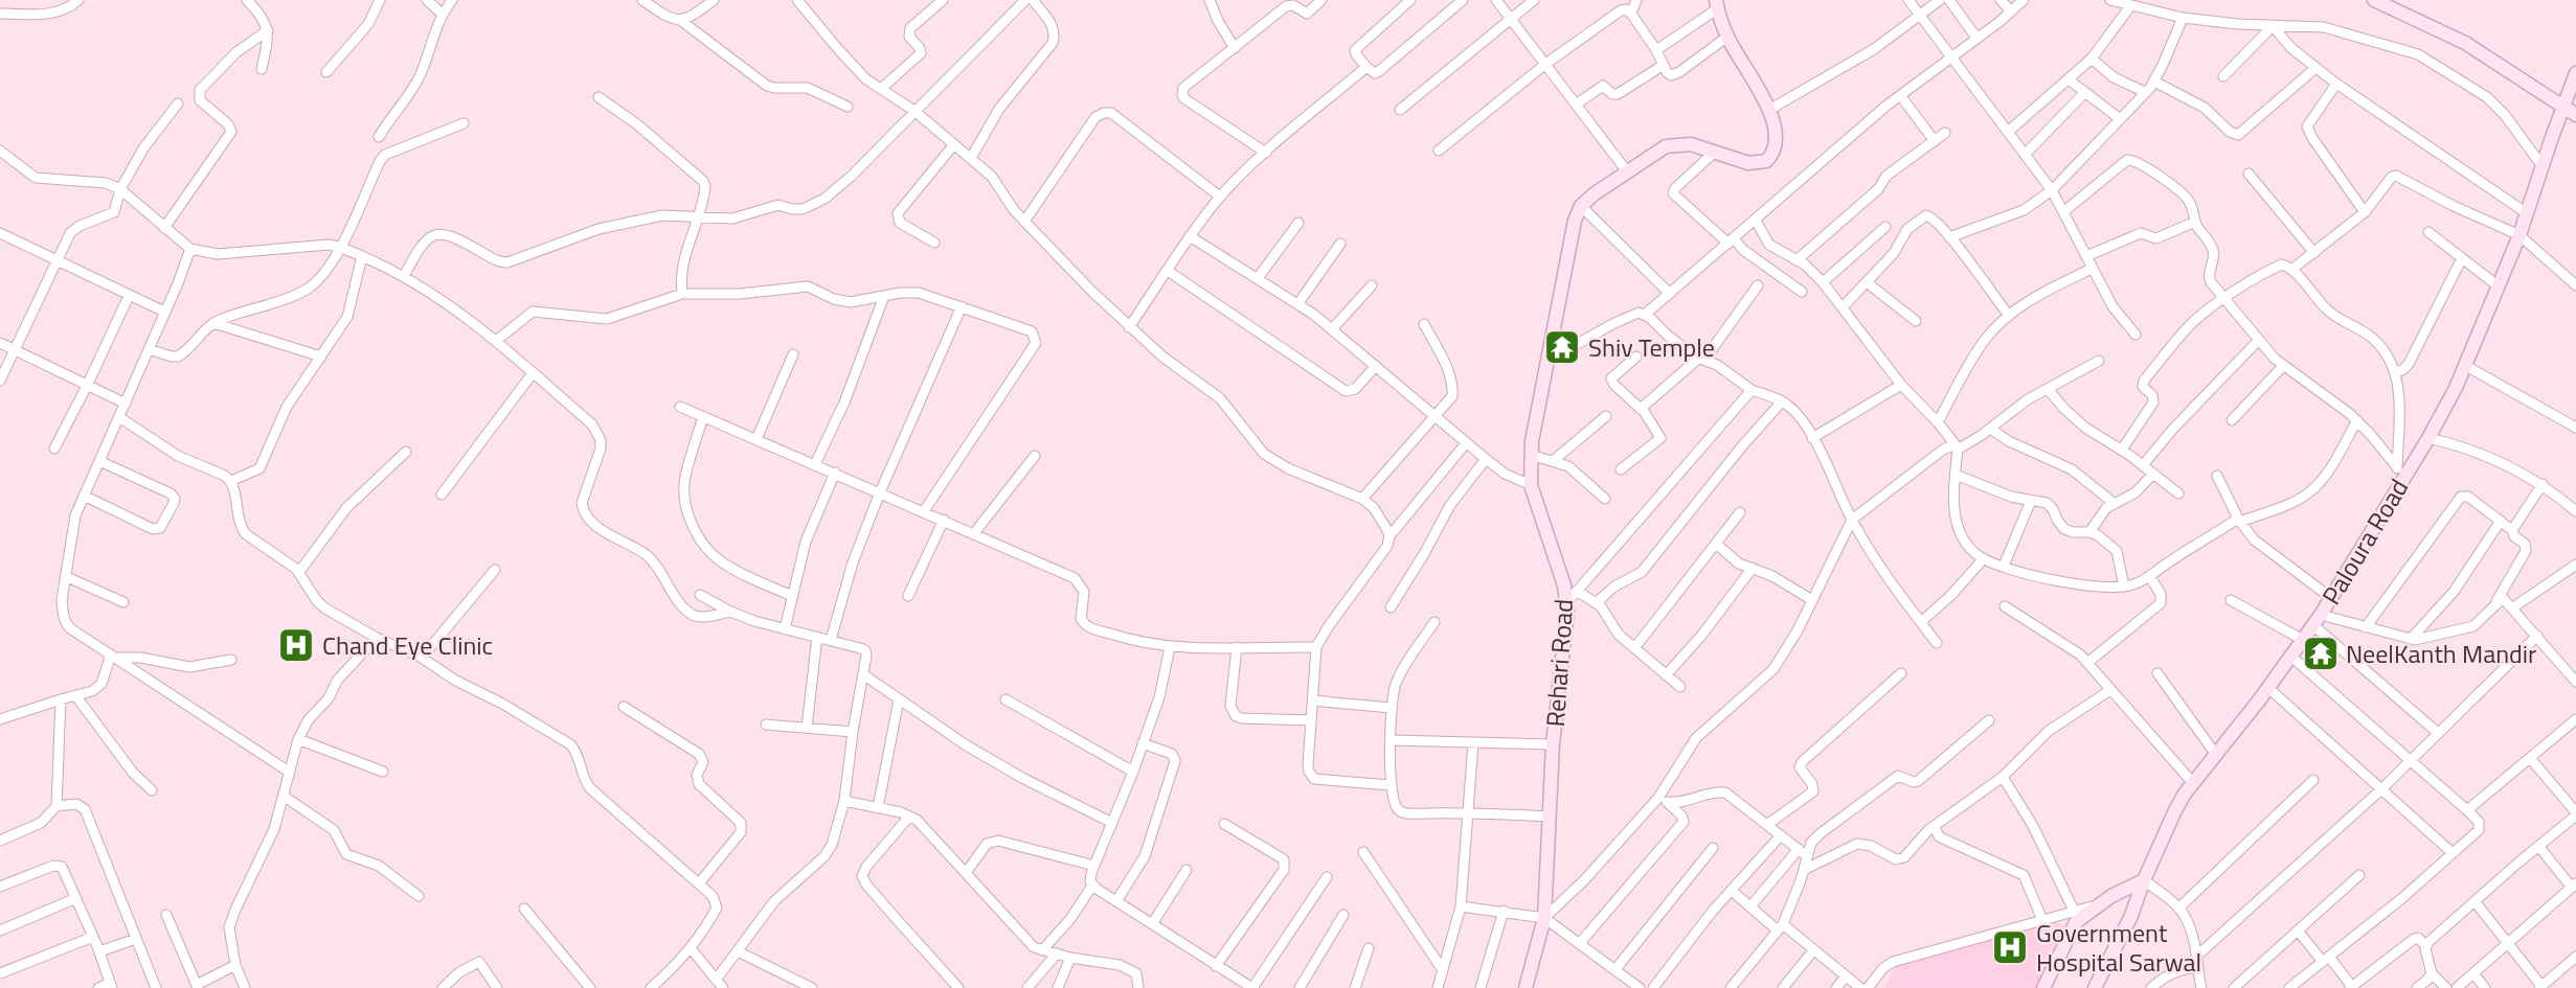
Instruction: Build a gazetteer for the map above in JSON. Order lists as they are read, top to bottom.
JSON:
{
  "streets": {
    "main road": ["Paloura Road", "Rehari Road"]
  },
  "places": {
    "temple": ["Shiv Temple", "NeelKanth Mandir"],
    "hospital": ["Chand Eye Clinic", "Government Hospital Sarwal"]
  }
}
